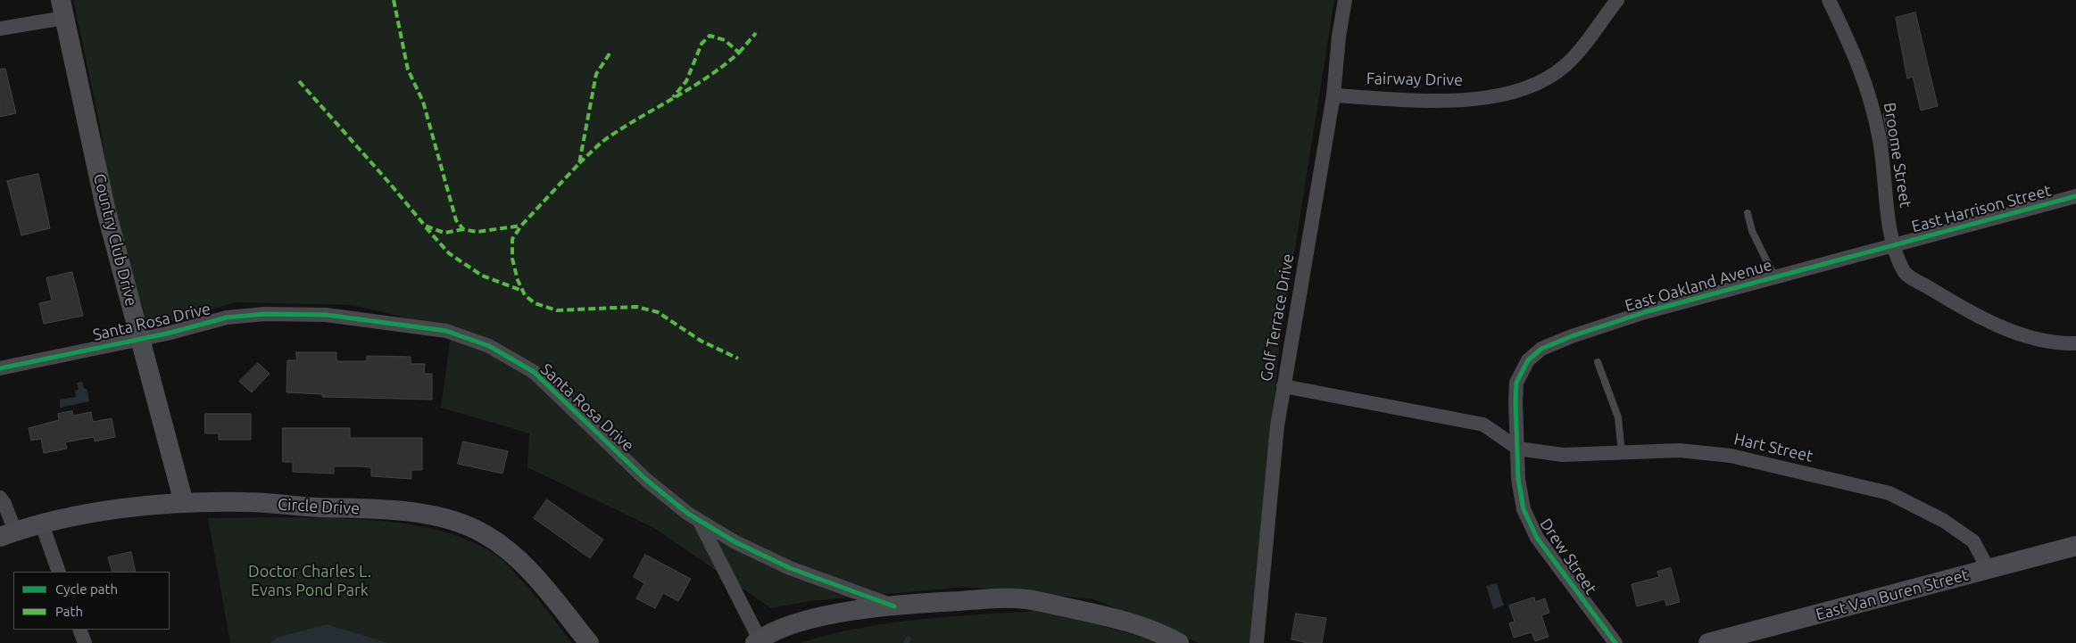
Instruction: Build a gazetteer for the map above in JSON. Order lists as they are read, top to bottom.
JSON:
{
  "streets": {
    "street": [
      "Fairway Drive",
      "Broome Street",
      "East Harrison Street",
      "Country Club Drive",
      "East Oakland Avenue",
      "Golf Terrace Drive",
      "Santa Rosa Drive",
      "Hart Street",
      "Circle Drive",
      "Drew Street",
      "East Van Buren Street"
    ]
  },
  "crossings": [
    ["Fairway Drive", "Golf Terrace Drive"],
    ["Broome Street", "East Harrison Street"],
    ["Broome Street", "East Oakland Avenue"],
    ["East Harrison Street", "East Oakland Avenue"],
    ["Country Club Drive", "Santa Rosa Drive"],
    ["Country Club Drive", "Circle Drive"],
    ["East Oakland Avenue", "Hart Street"],
    ["East Oakland Avenue", "Drew Street"],
    ["Hart Street", "Drew Street"],
    ["Hart Street", "East Van Buren Street"]
  ],
  "parks": ["Doctor Charles L. Evans Pond Park"],
  "legend": ["Cycle path", "Path"]
}
